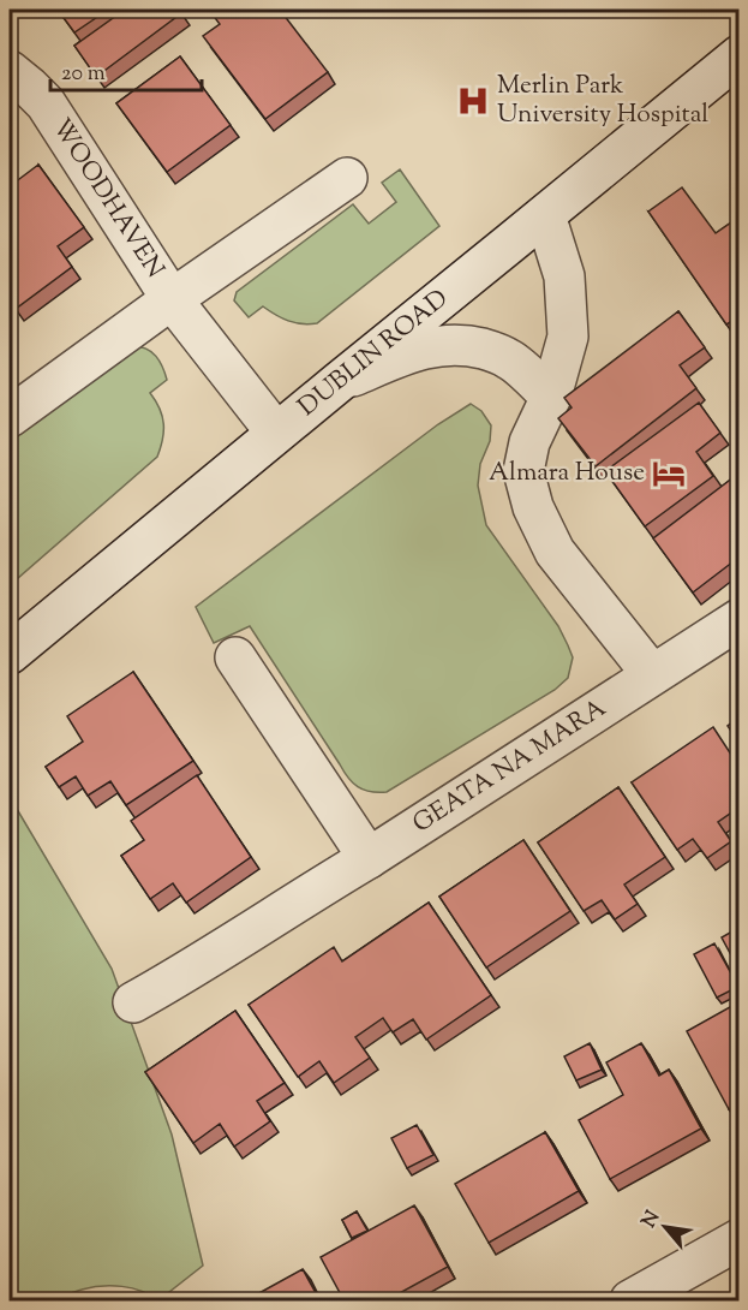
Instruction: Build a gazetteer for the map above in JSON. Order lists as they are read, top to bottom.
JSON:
{
  "streets": {
    "street": ["WOODHAVEN", "DUBLIN ROAD", "GEATA NA MARA"]
  },
  "crossings": [
    ["WOODHAVEN", "DUBLIN ROAD"]
  ],
  "places": {
    "hospital": ["Merlin Park University Hospital"],
    "hotel": ["Almara House"]
  },
  "scale_bar": "20 m",
  "north": "top left"
}
